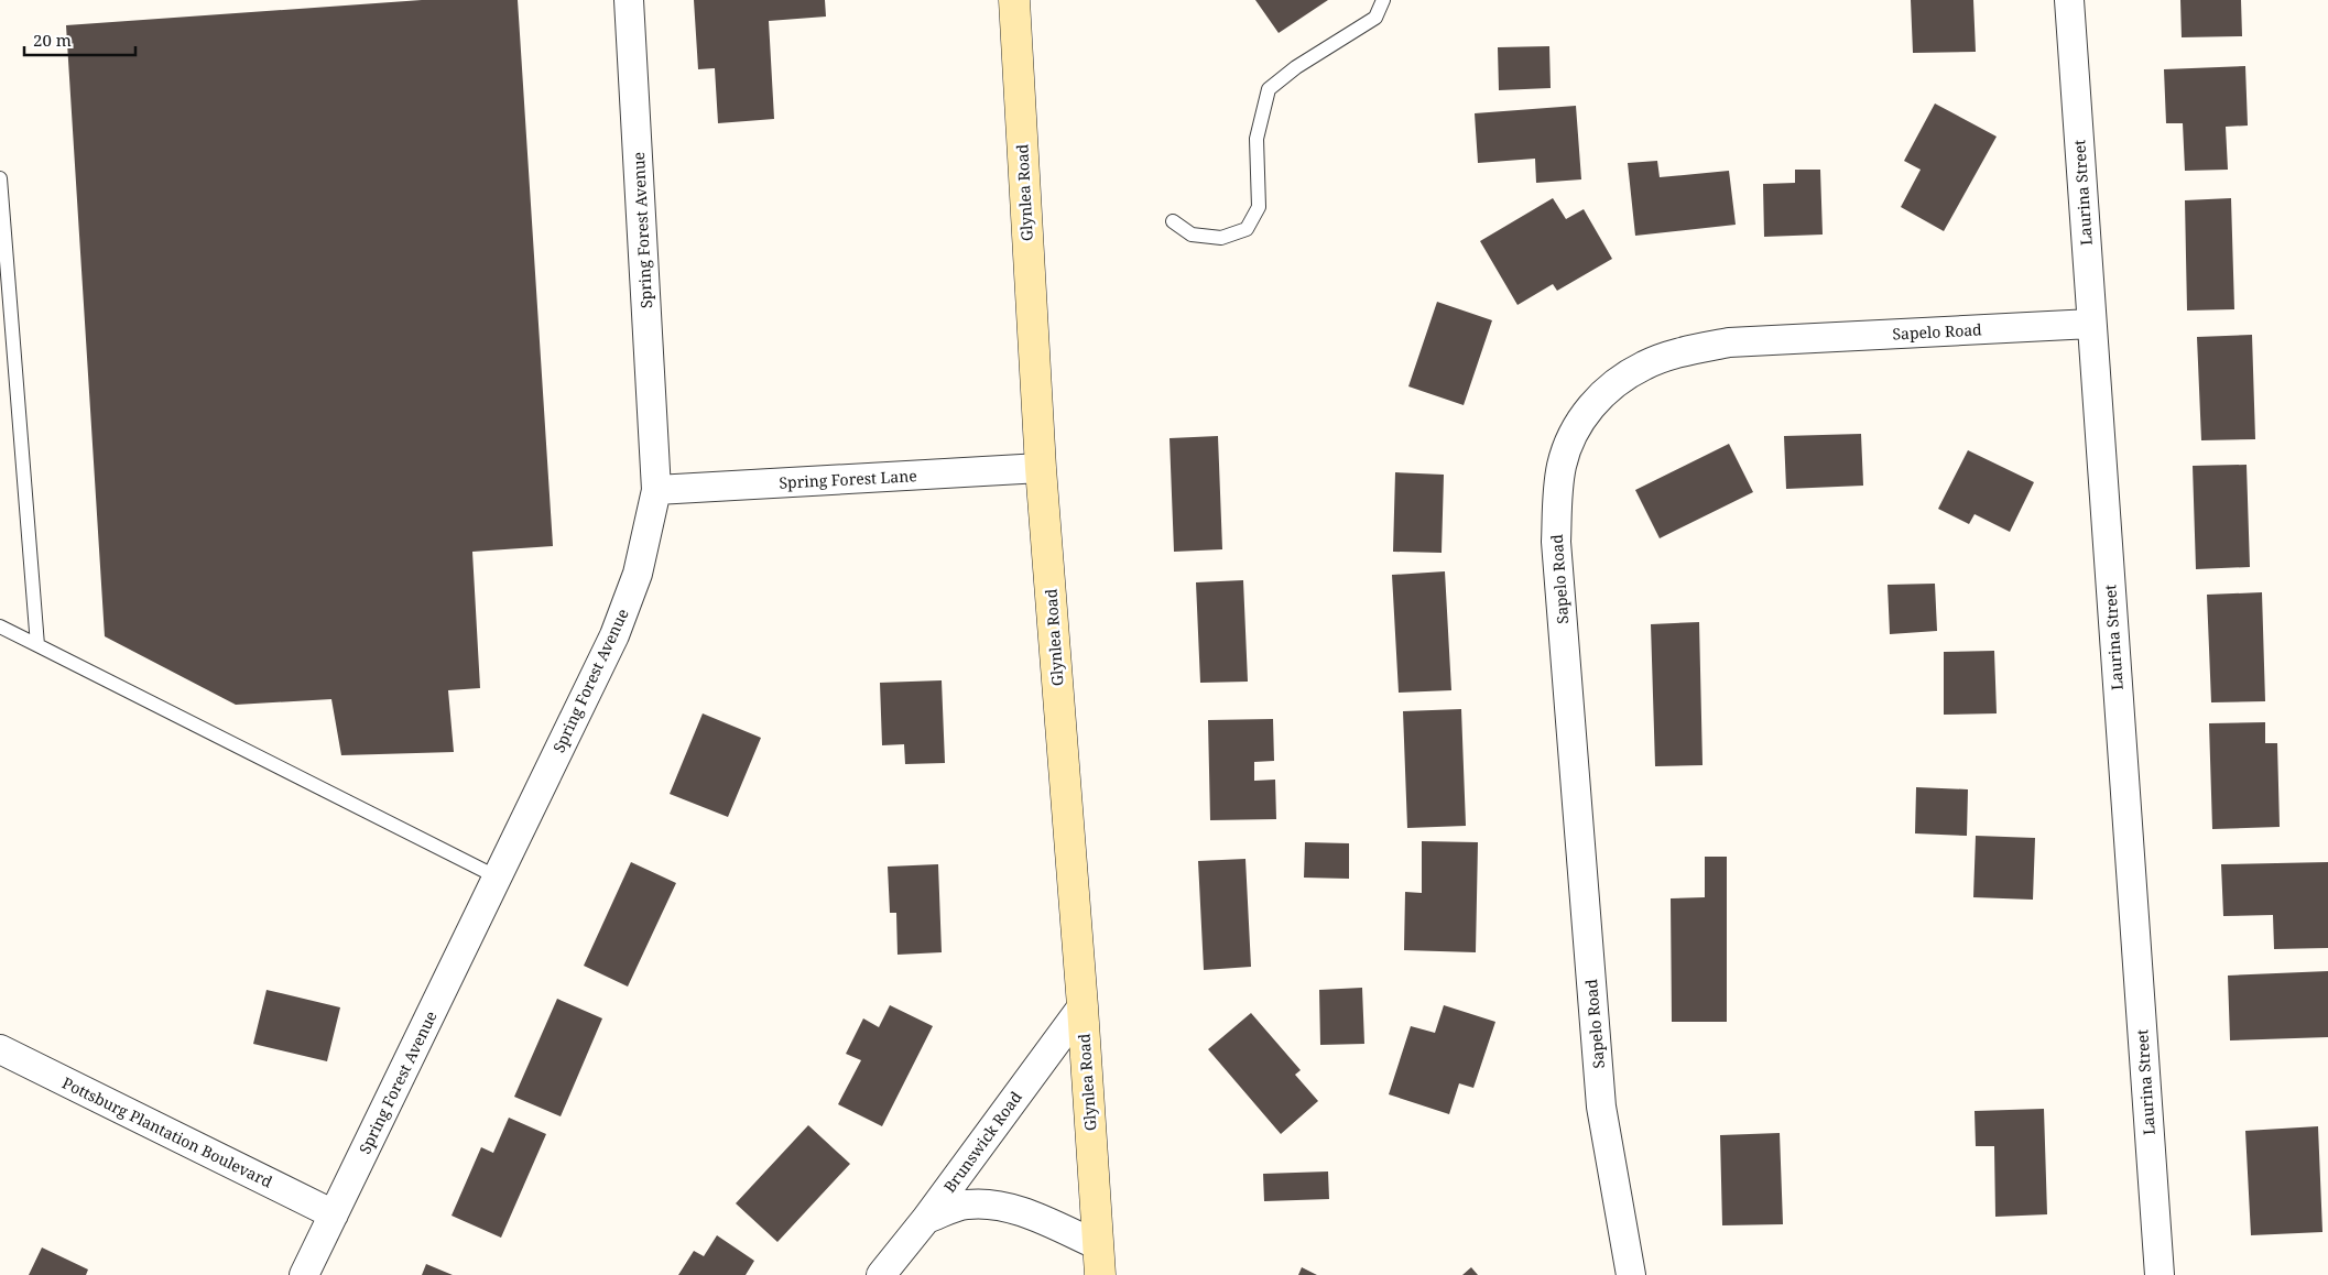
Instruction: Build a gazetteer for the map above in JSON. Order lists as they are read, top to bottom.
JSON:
{
  "streets": {
    "street": [
      "Glynlea Road",
      "Laurina Street",
      "Spring Forest Avenue",
      "Sapelo Road",
      "Spring Forest Lane",
      "Pottsburg Plantation Boulevard",
      "Brunswick Road"
    ]
  },
  "crossings": [
    ["Glynlea Road", "Spring Forest Lane"],
    ["Glynlea Road", "Brunswick Road"],
    ["Laurina Street", "Sapelo Road"],
    ["Spring Forest Avenue", "Spring Forest Lane"],
    ["Spring Forest Avenue", "Pottsburg Plantation Boulevard"]
  ],
  "scale_bar": "20 m"
}
